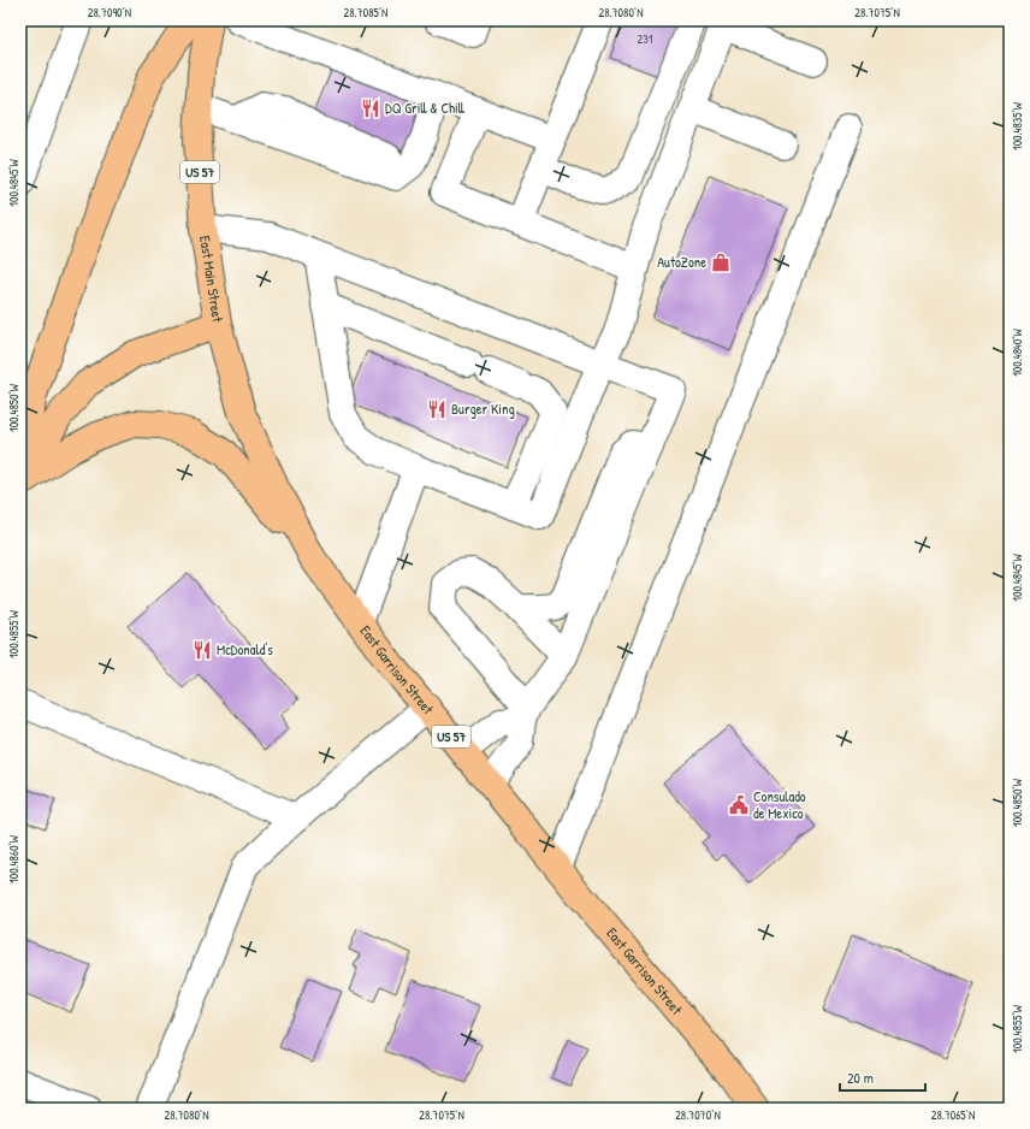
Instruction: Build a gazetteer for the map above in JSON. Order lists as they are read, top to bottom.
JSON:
{
  "streets": {
    "main road": ["US 57", "East Main Street", "East Garrison Street"]
  },
  "crossings": [
    ["East Main Street", "East Garrison Street"]
  ],
  "places": {
    "restaurant": ["DQ Grill & Chill", "Burger King", "McDonald's"],
    "shop": ["AutoZone"],
    "public building": ["Consulado de Mexico"]
  },
  "house_numbers": ["231"],
  "scale_bar": "20 m",
  "coordinates": [
    "28.7090°N",
    "28.7085°N",
    "28.7080°N",
    "28.7075°N",
    "100.4835°W",
    "100.4845°W",
    "100.4840°W",
    "100.4850°W",
    "100.4855°W",
    "100.4860°W",
    "28.7070°N",
    "28.7065°N"
  ]
}
